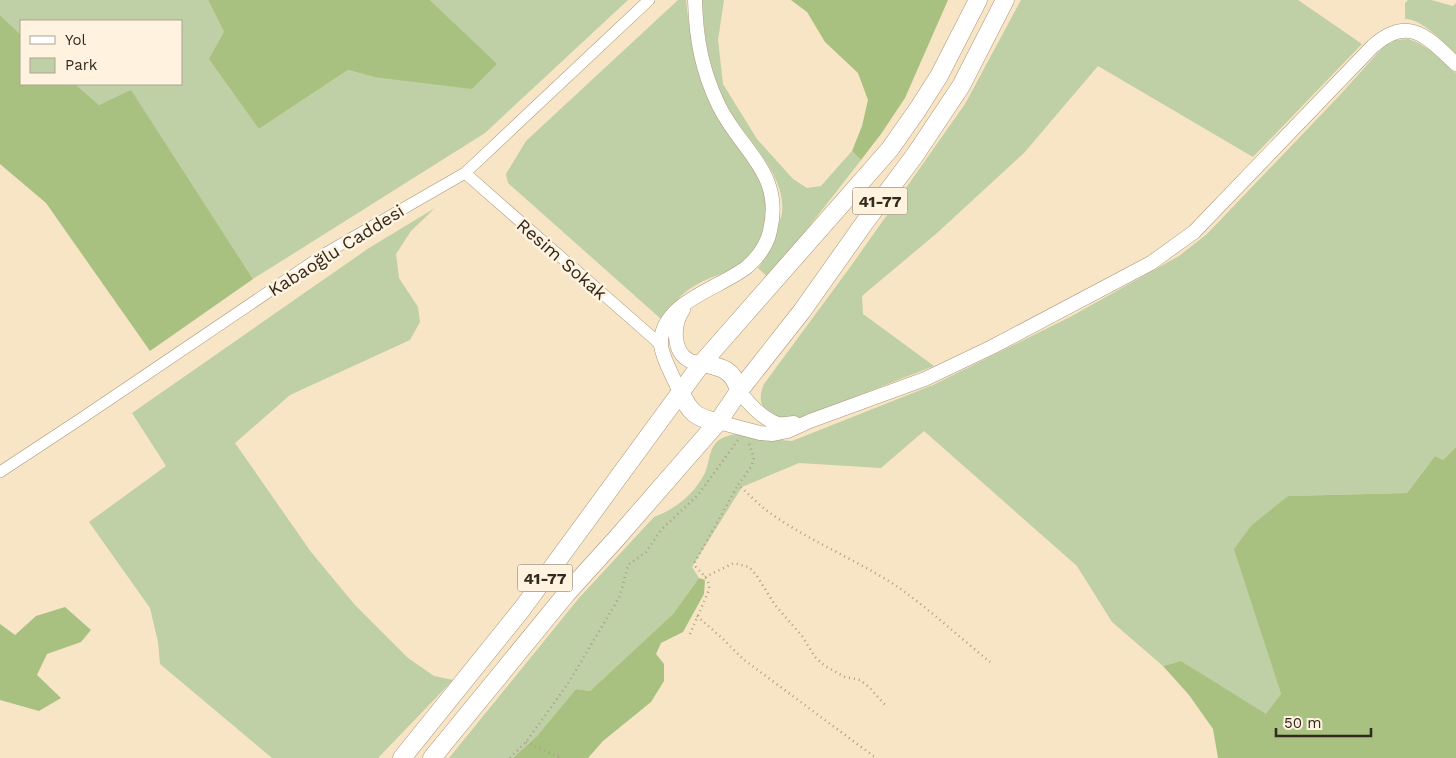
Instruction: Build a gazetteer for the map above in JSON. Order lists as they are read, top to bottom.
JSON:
{
  "streets": {
    "highway": ["41-77"],
    "street": ["Kabaoğlu Caddesi", "Resim Sokak"]
  },
  "crossings": [
    ["Kabaoğlu Caddesi", "Resim Sokak"]
  ],
  "legend": ["Yol", "Park"],
  "scale_bar": "50 m"
}
